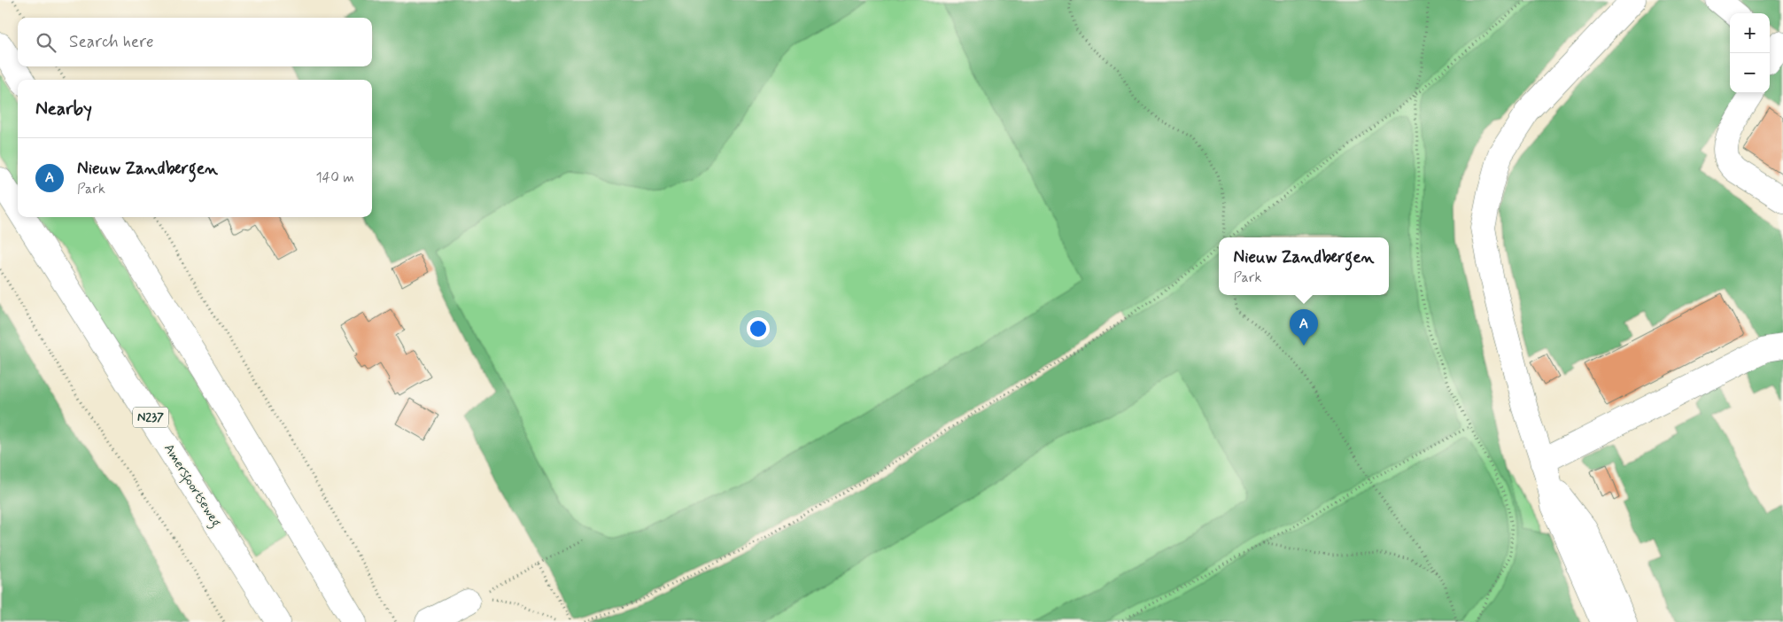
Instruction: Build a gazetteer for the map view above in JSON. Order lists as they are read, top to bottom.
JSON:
{
  "streets": {
    "main road": ["N237", "Amersfoortseweg"]
  },
  "page": {
    "map_buttons": ["+", "−"],
    "search": "Search here",
    "heading": "Nearby",
    "list": [
      {
        "mark": "A",
        "name": "Nieuw Zandbergen",
        "note": "Park",
        "value": "140 m"
      }
    ],
    "popup": ["Nieuw Zandbergen", "Park"],
    "pins": "A"
  }
}
